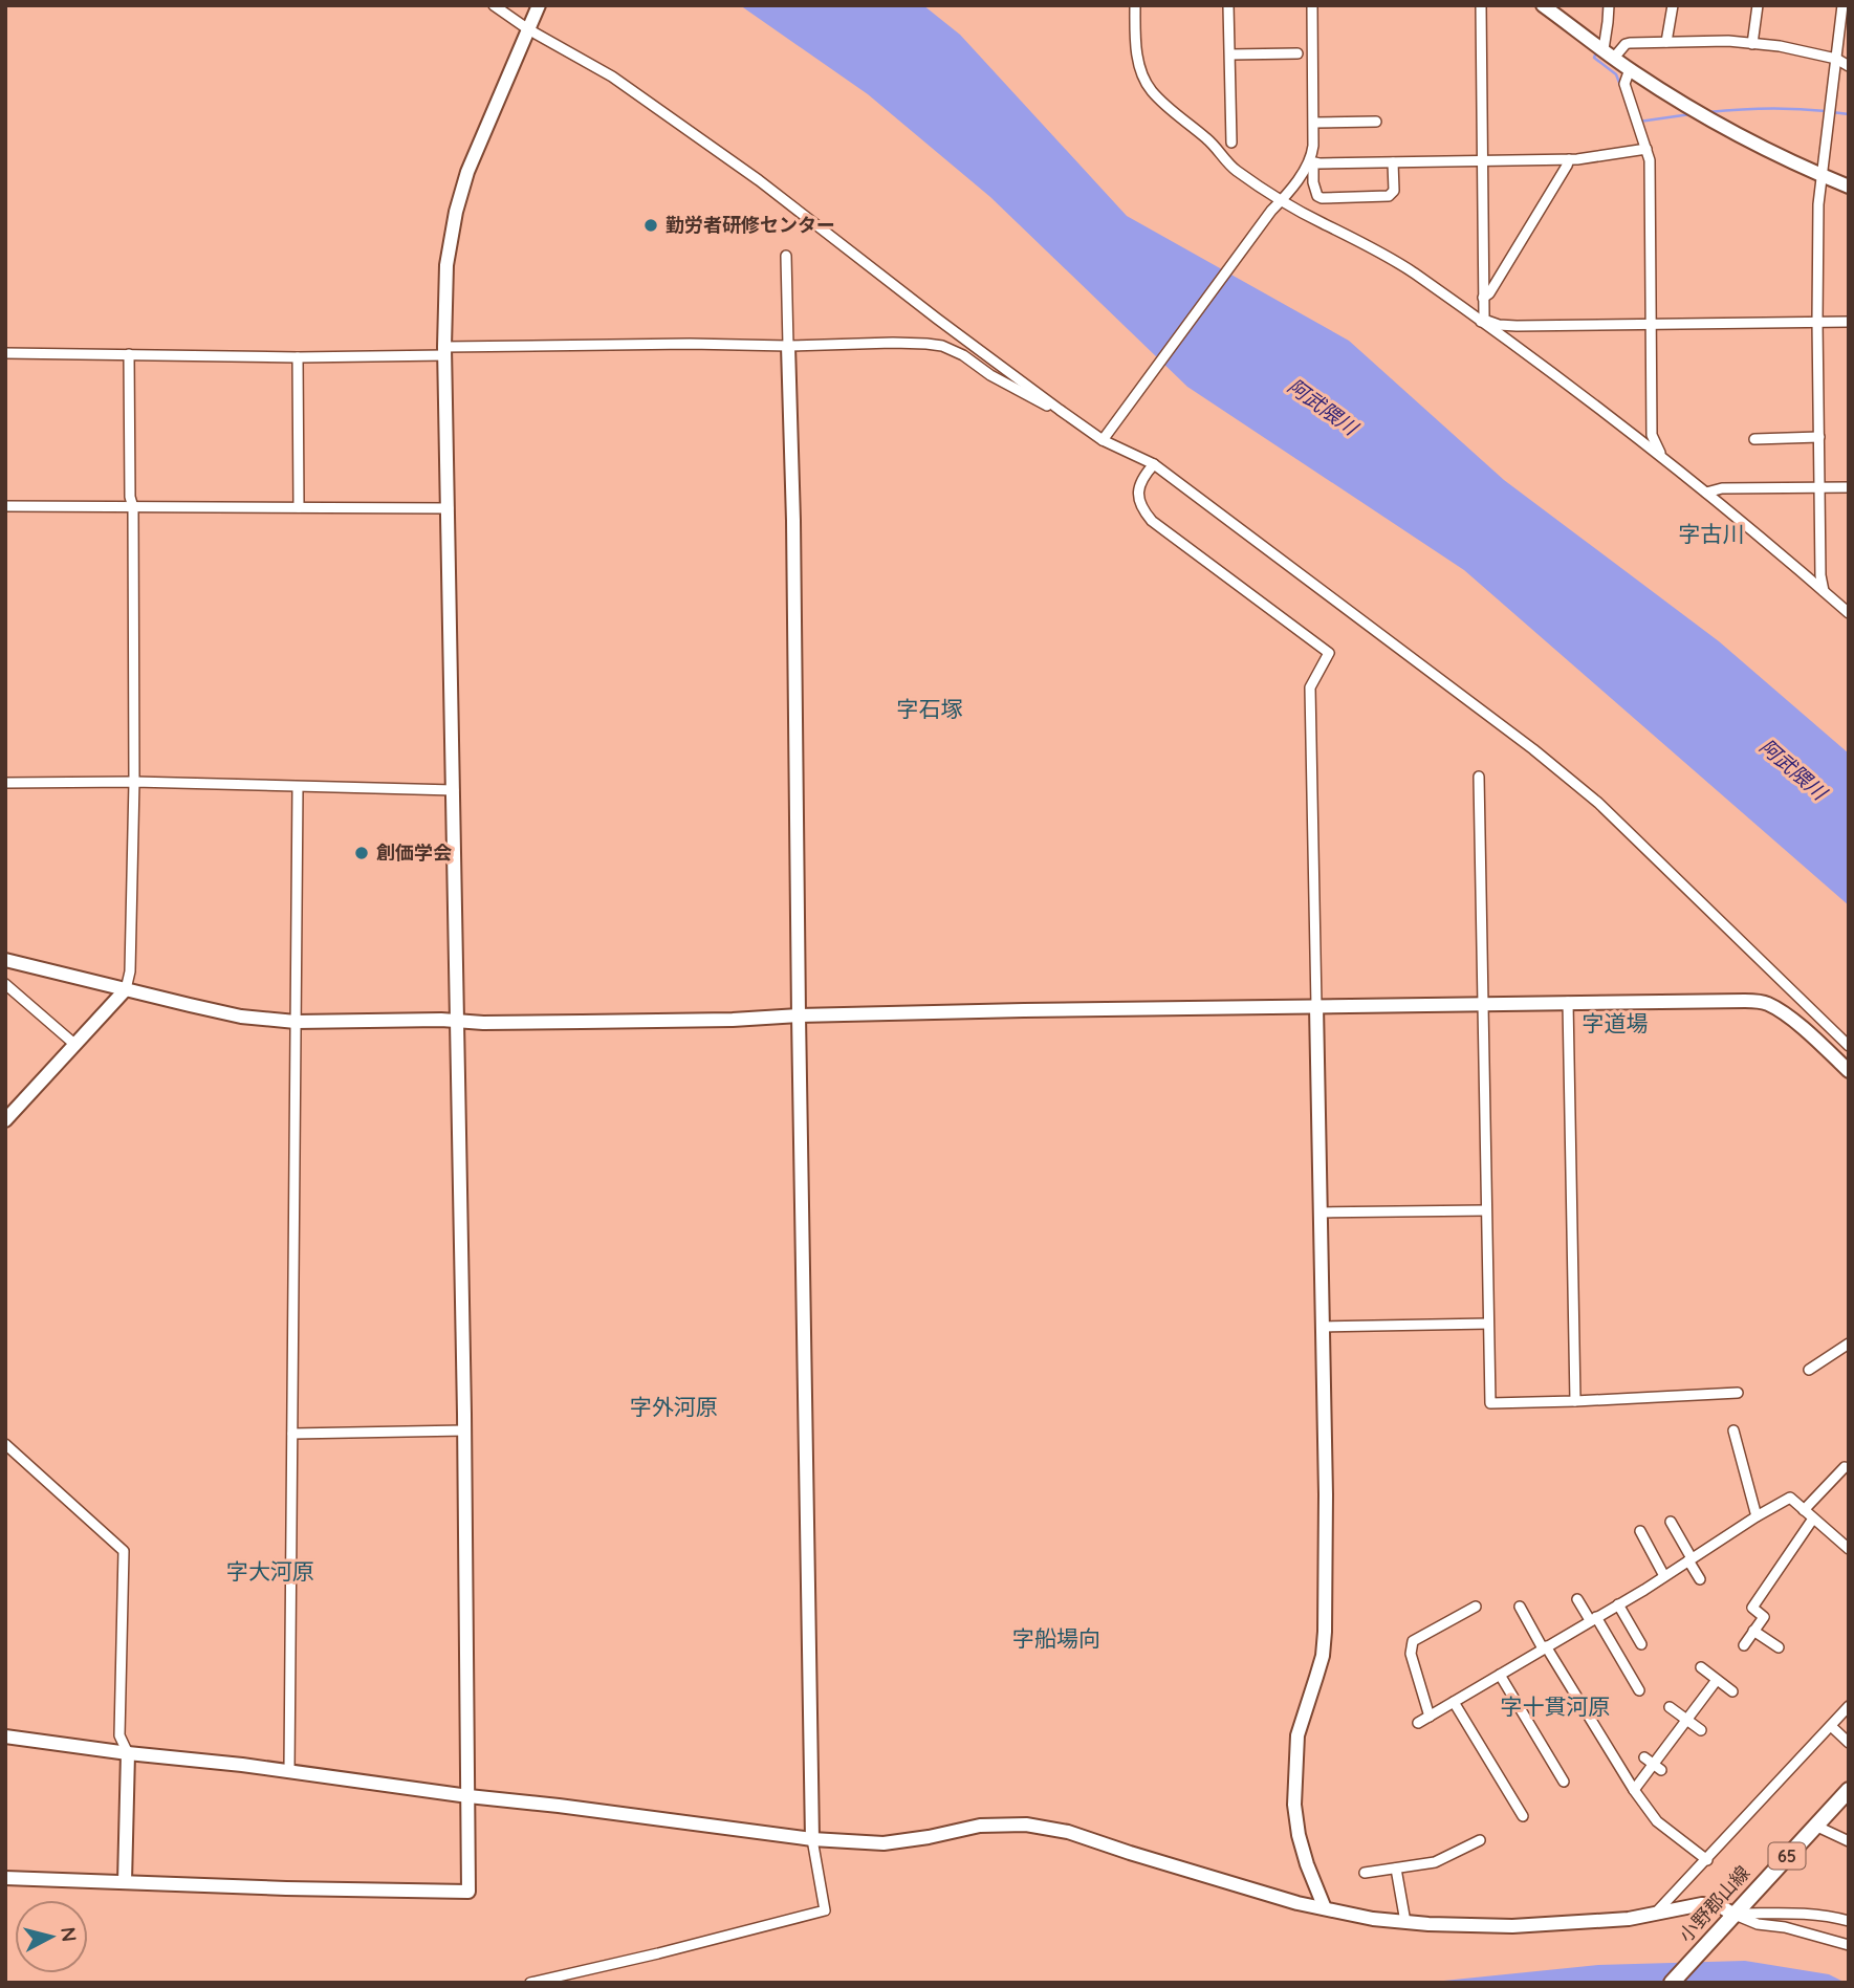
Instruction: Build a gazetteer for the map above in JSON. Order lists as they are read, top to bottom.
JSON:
{
  "streets": {
    "main road": ["65", "小野郡山線"]
  },
  "districts": [
    "字古川",
    "字石塚",
    "字道場",
    "字外河原",
    "字大河原",
    "字船場向",
    "字十貫河原"
  ],
  "water": ["阿武隈川"],
  "places": ["勤労者研修センター", "創価学会"],
  "north": "right"
}
